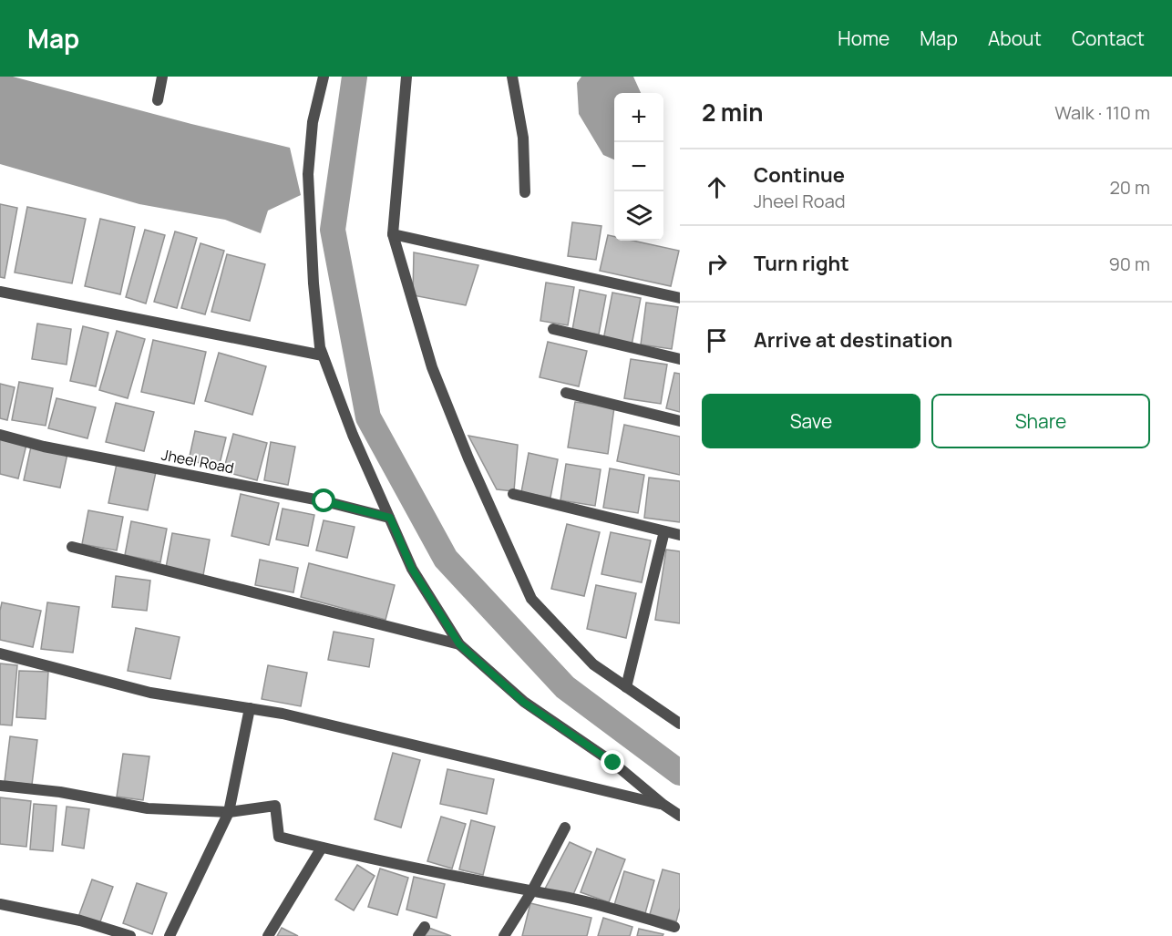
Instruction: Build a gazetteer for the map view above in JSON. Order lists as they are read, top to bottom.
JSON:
{
  "streets": {
    "street": ["Jheel Road"]
  },
  "page": {
    "header": "Map",
    "nav": [
      "Home",
      "Map",
      "About",
      "Contact"
    ],
    "heading": ["2 min", "Walk · 110 m"],
    "map_buttons": ["+", "−"],
    "list": [
      ["Continue", "Jheel Road", "20 m"],
      ["Turn right", "90 m"],
      "Arrive at destination"
    ],
    "buttons": ["Save", "Share"]
  }
}
